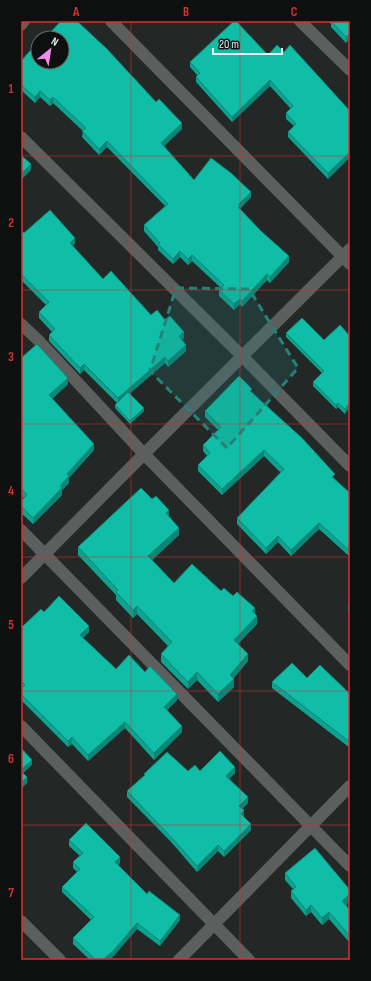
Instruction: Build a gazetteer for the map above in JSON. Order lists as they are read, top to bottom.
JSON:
{
  "scale_bar": "20 m",
  "north": "top right",
  "grid": {
    "columns": ["A", "B", "C"],
    "rows": [
      "1",
      "2",
      "3",
      "4",
      "5",
      "6",
      "7"
    ]
  }
}
